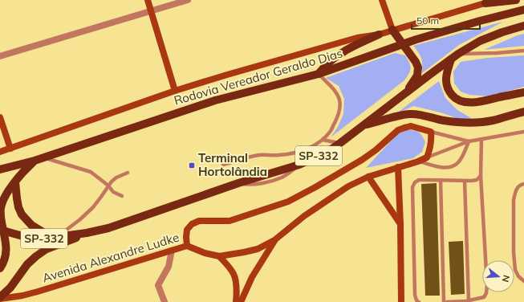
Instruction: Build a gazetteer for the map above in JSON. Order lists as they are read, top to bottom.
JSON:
{
  "streets": {
    "main road": ["Rodovia Vereador Geraldo Dias", "SP-332", "Avenida Alexandre Ludke"]
  },
  "crossings": [
    ["Rodovia Vereador Geraldo Dias", "SP-332"]
  ],
  "places": {
    "transit": ["Terminal Hortolândia"]
  },
  "scale_bar": "50 m",
  "north": "right"
}
